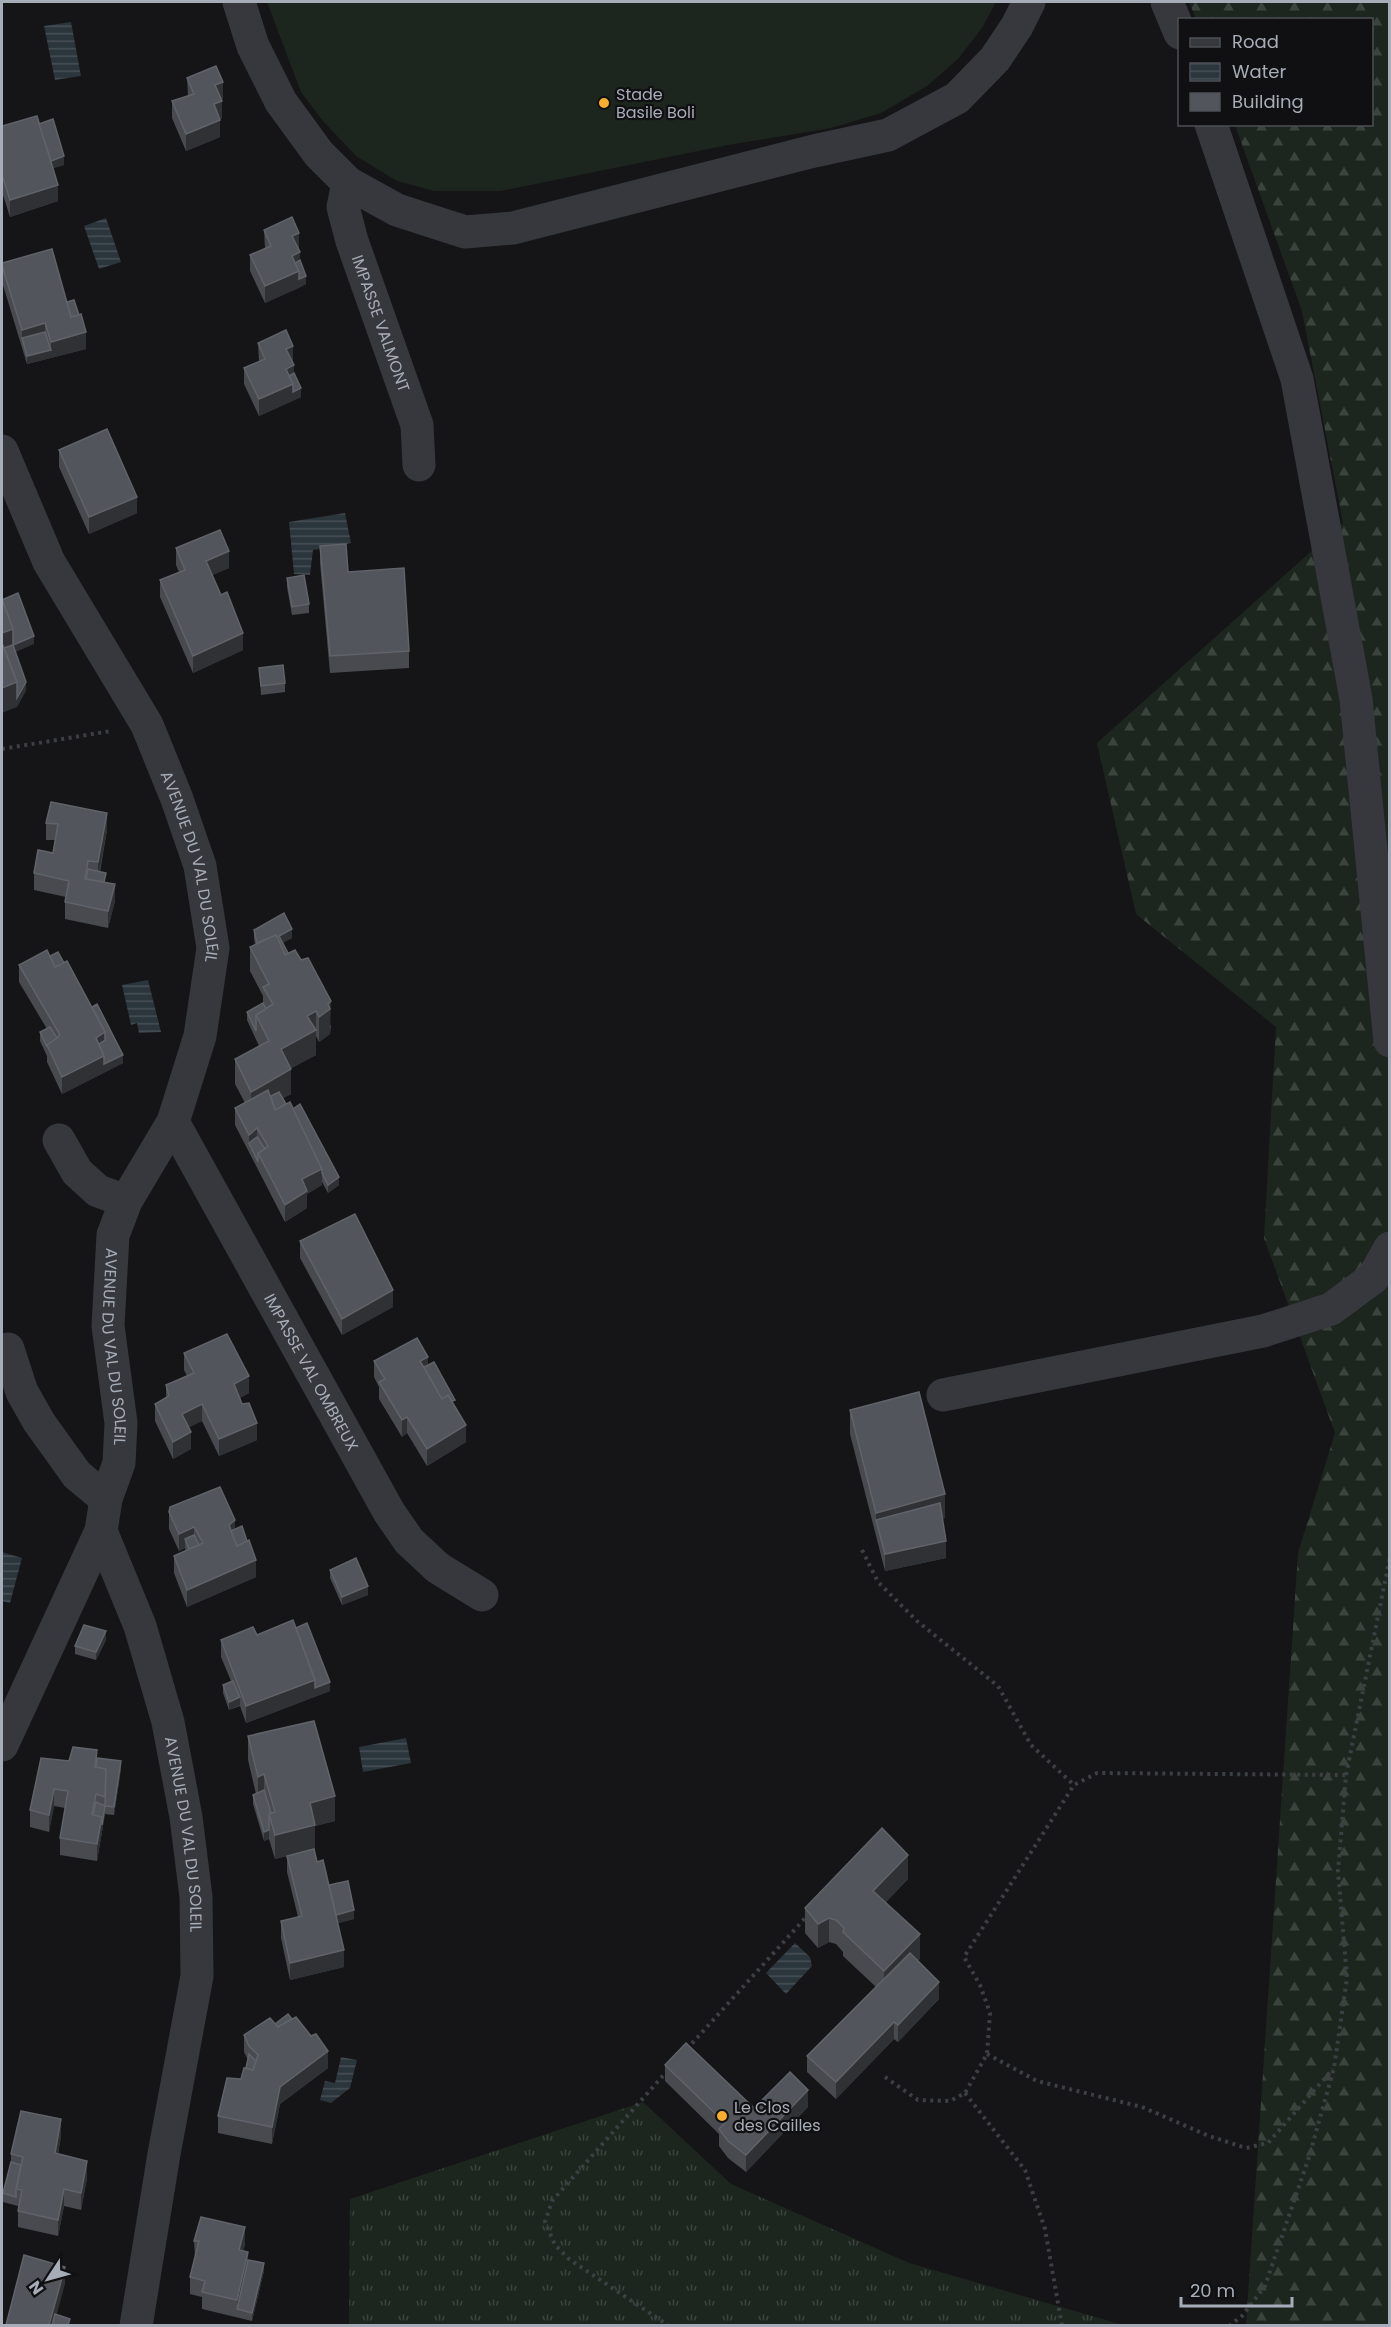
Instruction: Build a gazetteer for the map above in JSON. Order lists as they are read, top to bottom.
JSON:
{
  "streets": {
    "street": ["IMPASSE VALMONT", "AVENUE DU VAL DU SOLEIL", "IMPASSE VAL OMBREUX"]
  },
  "crossings": [
    ["AVENUE DU VAL DU SOLEIL", "IMPASSE VAL OMBREUX"]
  ],
  "places": ["Stade Basile Boli", "Le Clos des Cailles"],
  "legend": ["Road", "Water", "Building"],
  "scale_bar": "20 m",
  "north": "bottom left"
}
